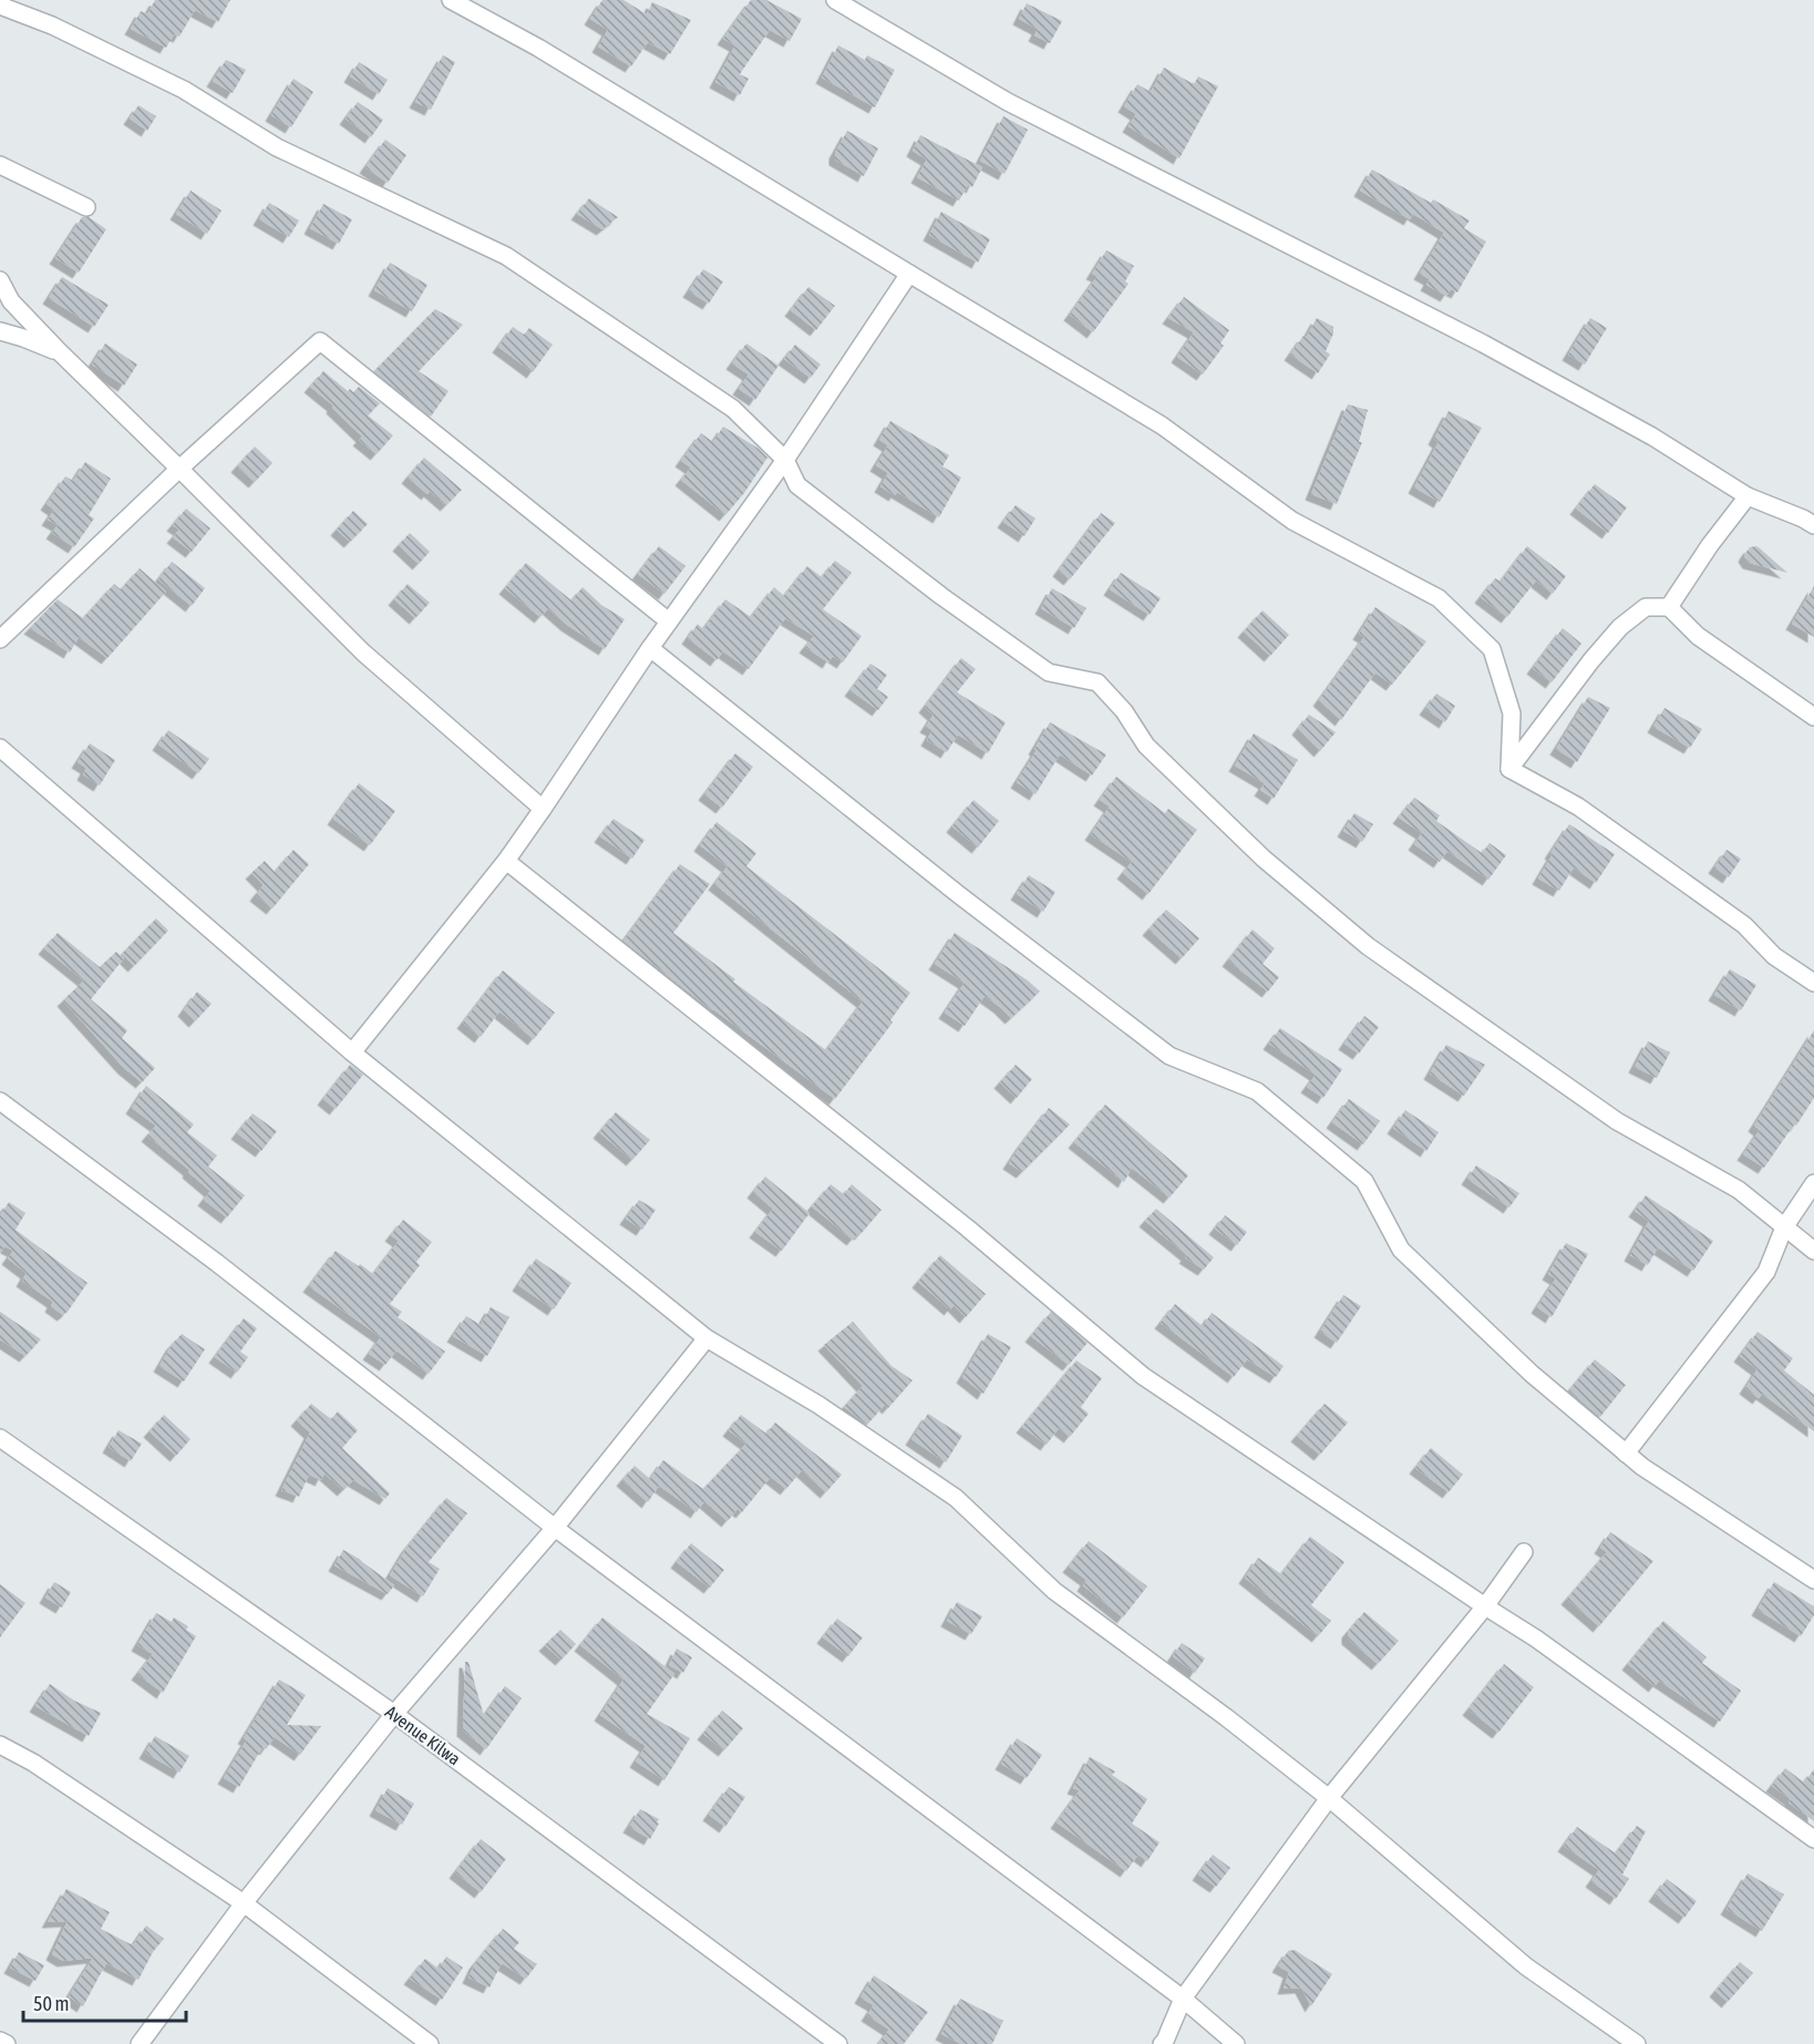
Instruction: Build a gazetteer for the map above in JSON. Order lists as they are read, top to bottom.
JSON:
{
  "streets": {
    "street": ["Avenue Kilwa"]
  },
  "scale_bar": "50 m"
}
